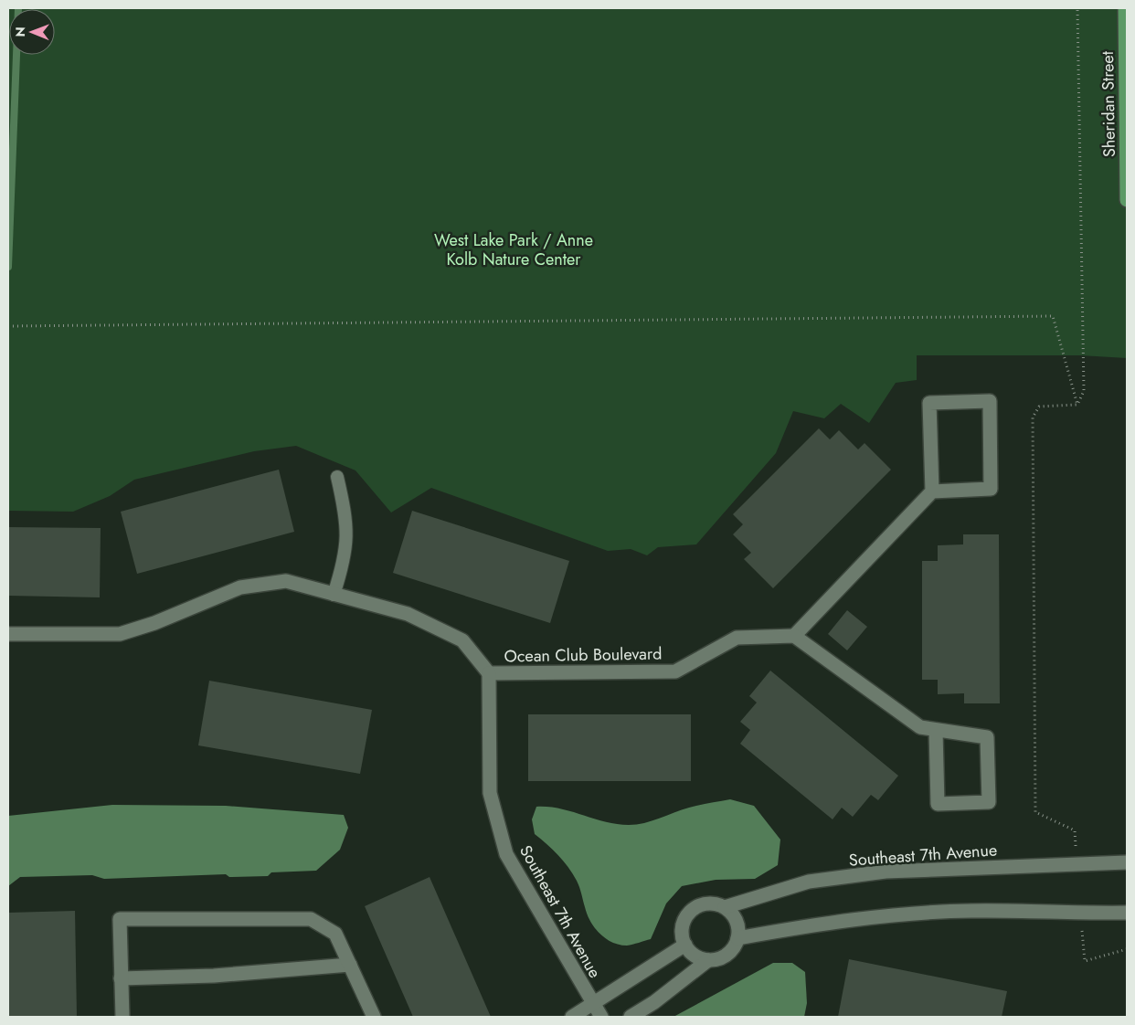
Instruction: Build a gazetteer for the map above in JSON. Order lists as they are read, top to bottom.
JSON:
{
  "streets": {
    "main road": ["Sheridan Street"],
    "street": ["Ocean Club Boulevard", "Southeast 7th Avenue"]
  },
  "crossings": [
    ["Ocean Club Boulevard", "Southeast 7th Avenue"]
  ],
  "parks": ["West Lake Park / Anne Kolb Nature Center"],
  "north": "left"
}
